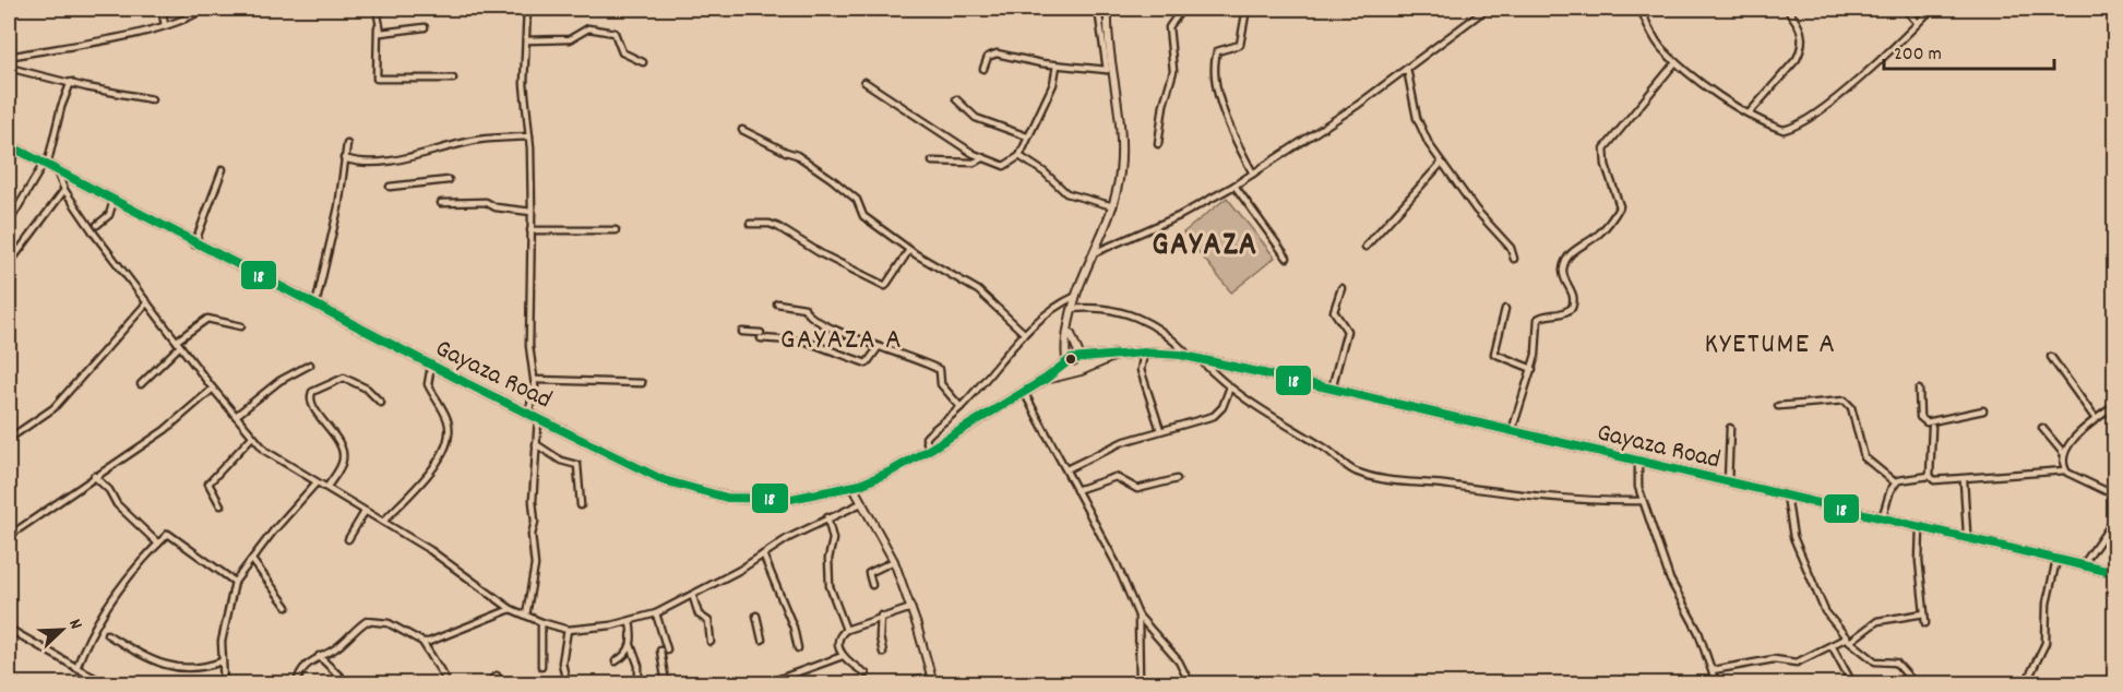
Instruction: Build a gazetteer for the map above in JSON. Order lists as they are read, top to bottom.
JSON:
{
  "streets": {
    "main road": ["Gayaza Road"]
  },
  "districts": ["GAYAZA", "GAYAZA A", "KYETUME A"],
  "lines": ["transit line 18"],
  "scale_bar": "200 m",
  "north": "top right"
}
